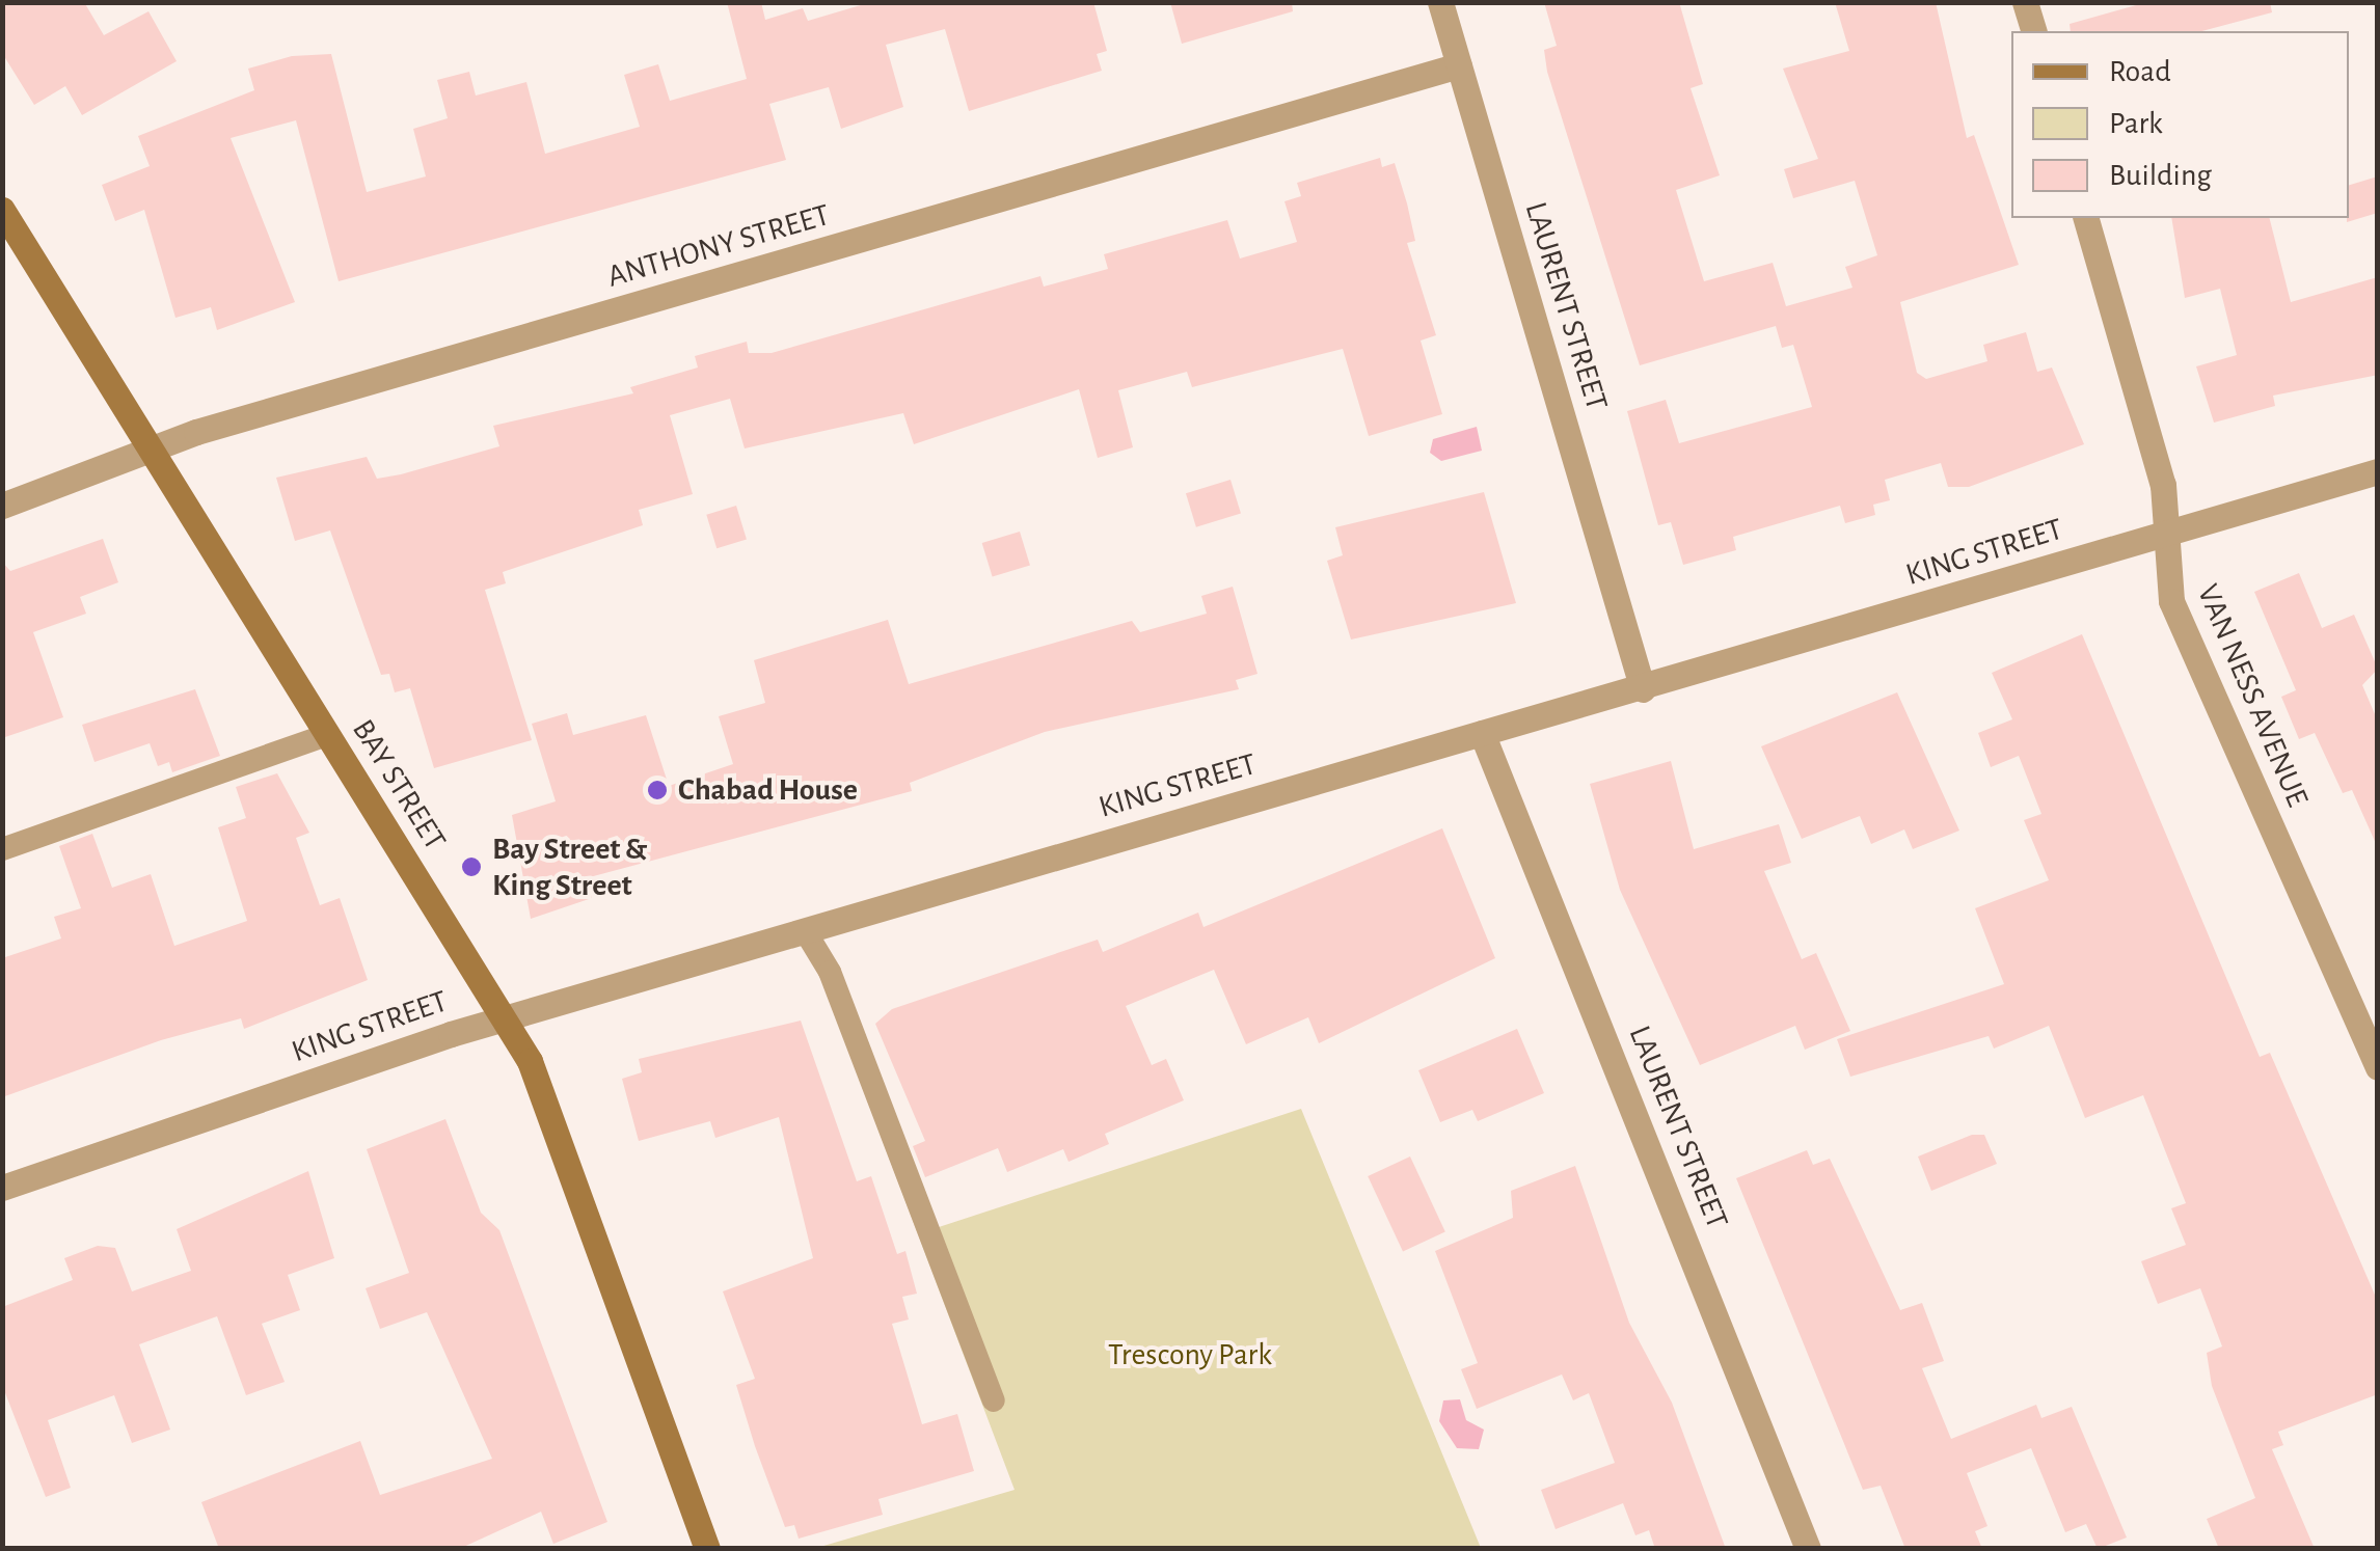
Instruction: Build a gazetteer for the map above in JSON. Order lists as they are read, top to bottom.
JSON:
{
  "streets": {
    "main road": ["BAY STREET"],
    "street": [
      "ANTHONY STREET",
      "LAURENT STREET",
      "KING STREET",
      "VAN NESS AVENUE"
    ]
  },
  "crossings": [
    ["ANTHONY STREET", "LAURENT STREET"],
    ["ANTHONY STREET", "BAY STREET"],
    ["LAURENT STREET", "KING STREET"],
    ["KING STREET", "VAN NESS AVENUE"],
    ["KING STREET", "BAY STREET"]
  ],
  "parks": ["Trescony Park"],
  "places": ["Chabad House", "Bay Street & King Street"],
  "legend": ["Road", "Park", "Building"]
}
